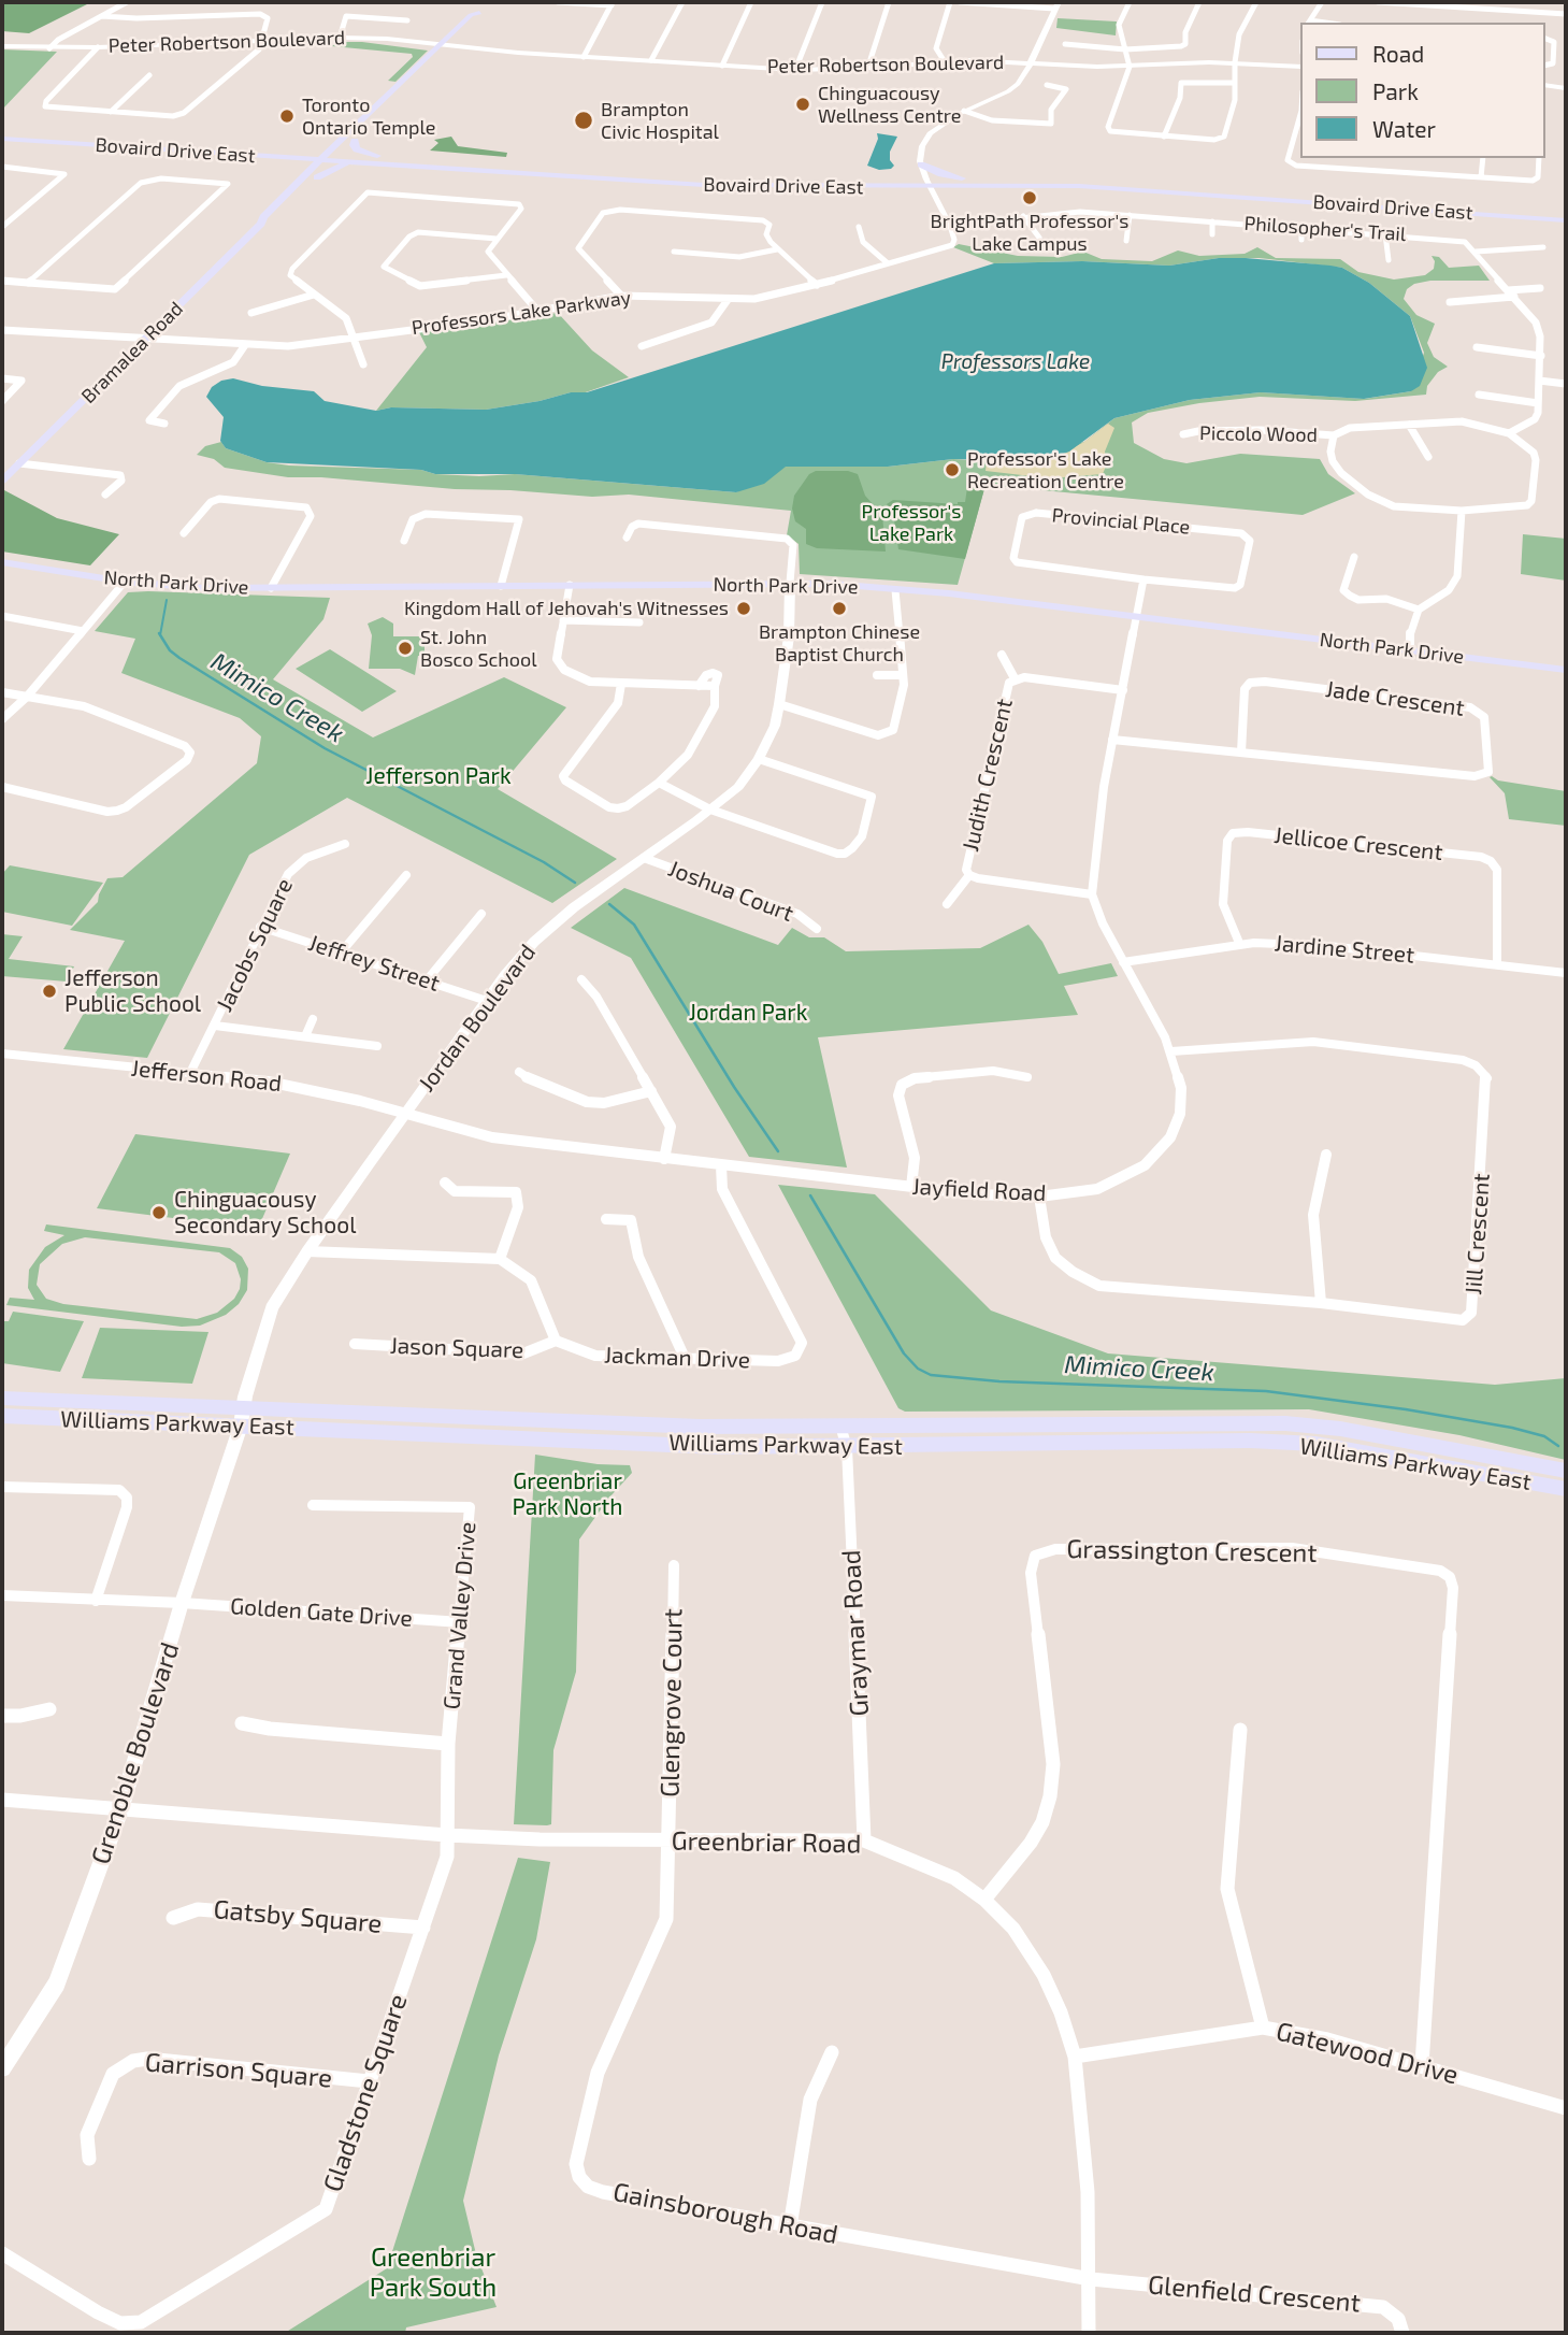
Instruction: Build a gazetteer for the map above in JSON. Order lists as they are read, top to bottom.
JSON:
{
  "streets": {
    "main road": [
      "Bovaird Drive East",
      "Bramalea Road",
      "North Park Drive",
      "Williams Parkway East"
    ],
    "street": [
      "Peter Robertson Boulevard",
      "Philosopher's Trail",
      "Professors Lake Parkway",
      "Piccolo Wood",
      "Provincial Place",
      "Jade Crescent",
      "Judith Crescent",
      "Jellicoe Crescent",
      "Joshua Court",
      "Jacobs Square",
      "Jardine Street",
      "Jeffrey Street",
      "Jordan Boulevard",
      "Jefferson Road",
      "Jayfield Road",
      "Jill Crescent",
      "Jason Square",
      "Jackman Drive",
      "Grassington Crescent",
      "Golden Gate Drive",
      "Grand Valley Drive",
      "Graymar Road",
      "Glengrove Court",
      "Grenoble Boulevard",
      "Greenbriar Road",
      "Gatsby Square",
      "Gatewood Drive",
      "Garrison Square",
      "Gladstone Square",
      "Gainsborough Road",
      "Glenfield Crescent"
    ]
  },
  "crossings": [
    ["Peter Robertson Boulevard", "Bramalea Road"],
    ["Bovaird Drive East", "Bramalea Road"],
    ["Philosopher's Trail", "Professors Lake Parkway"],
    ["Professors Lake Parkway", "Bramalea Road"],
    ["North Park Drive", "Jordan Boulevard"],
    ["North Park Drive", "Jayfield Road"],
    ["Jade Crescent", "Jayfield Road"],
    ["Judith Crescent", "Jayfield Road"],
    ["Jellicoe Crescent", "Jardine Street"],
    ["Joshua Court", "Jordan Boulevard"],
    ["Jacobs Square", "Jeffrey Street"],
    ["Jacobs Square", "Jefferson Road"],
    ["Jardine Street", "Jayfield Road"],
    ["Jeffrey Street", "Jordan Boulevard"],
    ["Jordan Boulevard", "Jefferson Road"],
    ["Jordan Boulevard", "Jayfield Road"],
    ["Jordan Boulevard", "Williams Parkway East"],
    ["Jordan Boulevard", "Grenoble Boulevard"],
    ["Jefferson Road", "Jayfield Road"],
    ["Jayfield Road", "Jill Crescent"],
    ["Jayfield Road", "Jackman Drive"],
    ["Jason Square", "Jackman Drive"],
    ["Williams Parkway East", "Graymar Road"],
    ["Williams Parkway East", "Grenoble Boulevard"],
    ["Grassington Crescent", "Greenbriar Road"],
    ["Grassington Crescent", "Gatewood Drive"],
    ["Golden Gate Drive", "Grand Valley Drive"],
    ["Golden Gate Drive", "Grenoble Boulevard"],
    ["Grand Valley Drive", "Greenbriar Road"],
    ["Grand Valley Drive", "Gladstone Square"],
    ["Graymar Road", "Greenbriar Road"],
    ["Glengrove Court", "Greenbriar Road"],
    ["Glengrove Court", "Gainsborough Road"],
    ["Grenoble Boulevard", "Greenbriar Road"],
    ["Greenbriar Road", "Gatewood Drive"],
    ["Greenbriar Road", "Gladstone Square"],
    ["Greenbriar Road", "Gainsborough Road"],
    ["Greenbriar Road", "Glenfield Crescent"],
    ["Gatsby Square", "Gladstone Square"],
    ["Garrison Square", "Gladstone Square"],
    ["Gainsborough Road", "Glenfield Crescent"]
  ],
  "water": ["Professors Lake", "Mimico Creek"],
  "parks": [
    "Professor's Lake Park",
    "Jefferson Park",
    "Jordan Park",
    "Greenbriar Park North",
    "Greenbriar Park South"
  ],
  "places": [
    "Chinguacousy Wellness Centre",
    "Toronto Ontario Temple",
    "Brampton Civic Hospital",
    "BrightPath Professor's Lake Campus",
    "Professor's Lake Recreation Centre",
    "Kingdom Hall of Jehovah's Witnesses",
    "Brampton Chinese Baptist Church",
    "St. John Bosco School",
    "Jefferson Public School",
    "Chinguacousy Secondary School"
  ],
  "legend": ["Road", "Park", "Water"]
}
